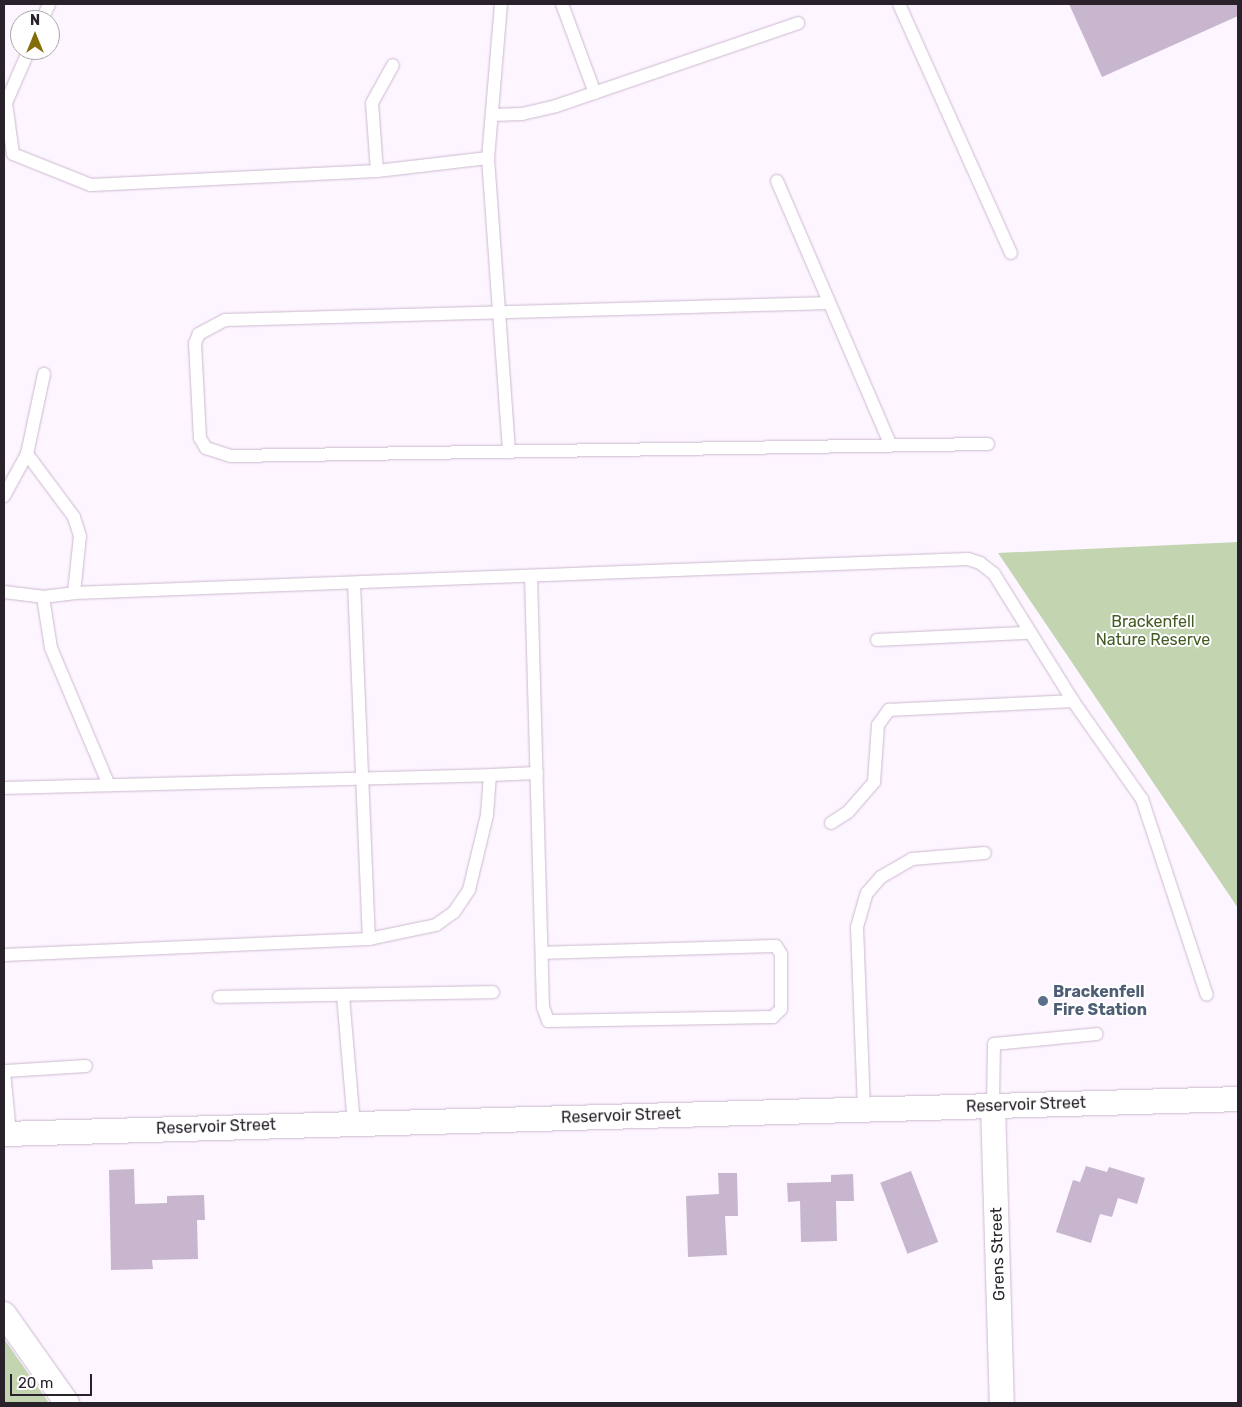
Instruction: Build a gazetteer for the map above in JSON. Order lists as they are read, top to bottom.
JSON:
{
  "streets": {
    "street": ["Reservoir Street", "Grens Street"]
  },
  "crossings": [
    ["Reservoir Street", "Grens Street"]
  ],
  "parks": ["Brackenfell Nature Reserve"],
  "places": ["Brackenfell Fire Station"],
  "scale_bar": "20 m",
  "north": "top"
}
